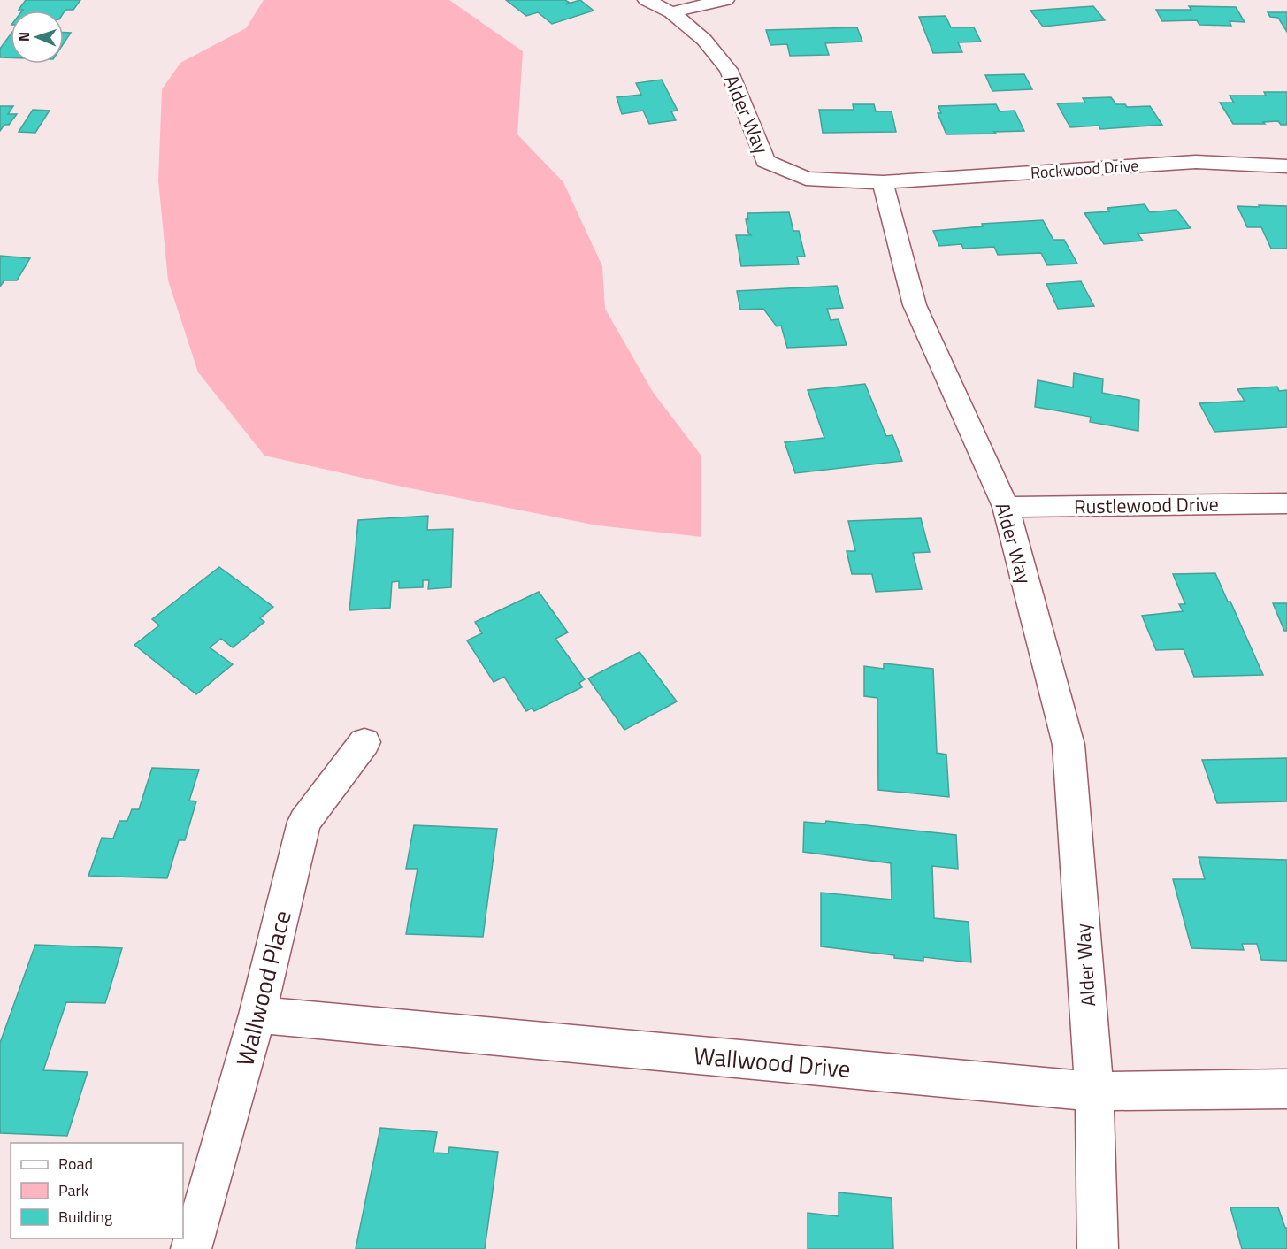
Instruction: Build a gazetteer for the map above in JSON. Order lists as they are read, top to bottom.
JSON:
{
  "streets": {
    "street": [
      "Alder Way",
      "Rockwood Drive",
      "Rustlewood Drive",
      "Wallwood Place",
      "Wallwood Drive"
    ]
  },
  "crossings": [
    ["Alder Way", "Rockwood Drive"],
    ["Alder Way", "Rustlewood Drive"],
    ["Alder Way", "Wallwood Drive"],
    ["Wallwood Place", "Wallwood Drive"]
  ],
  "legend": ["Road", "Park", "Building"],
  "north": "left"
}
